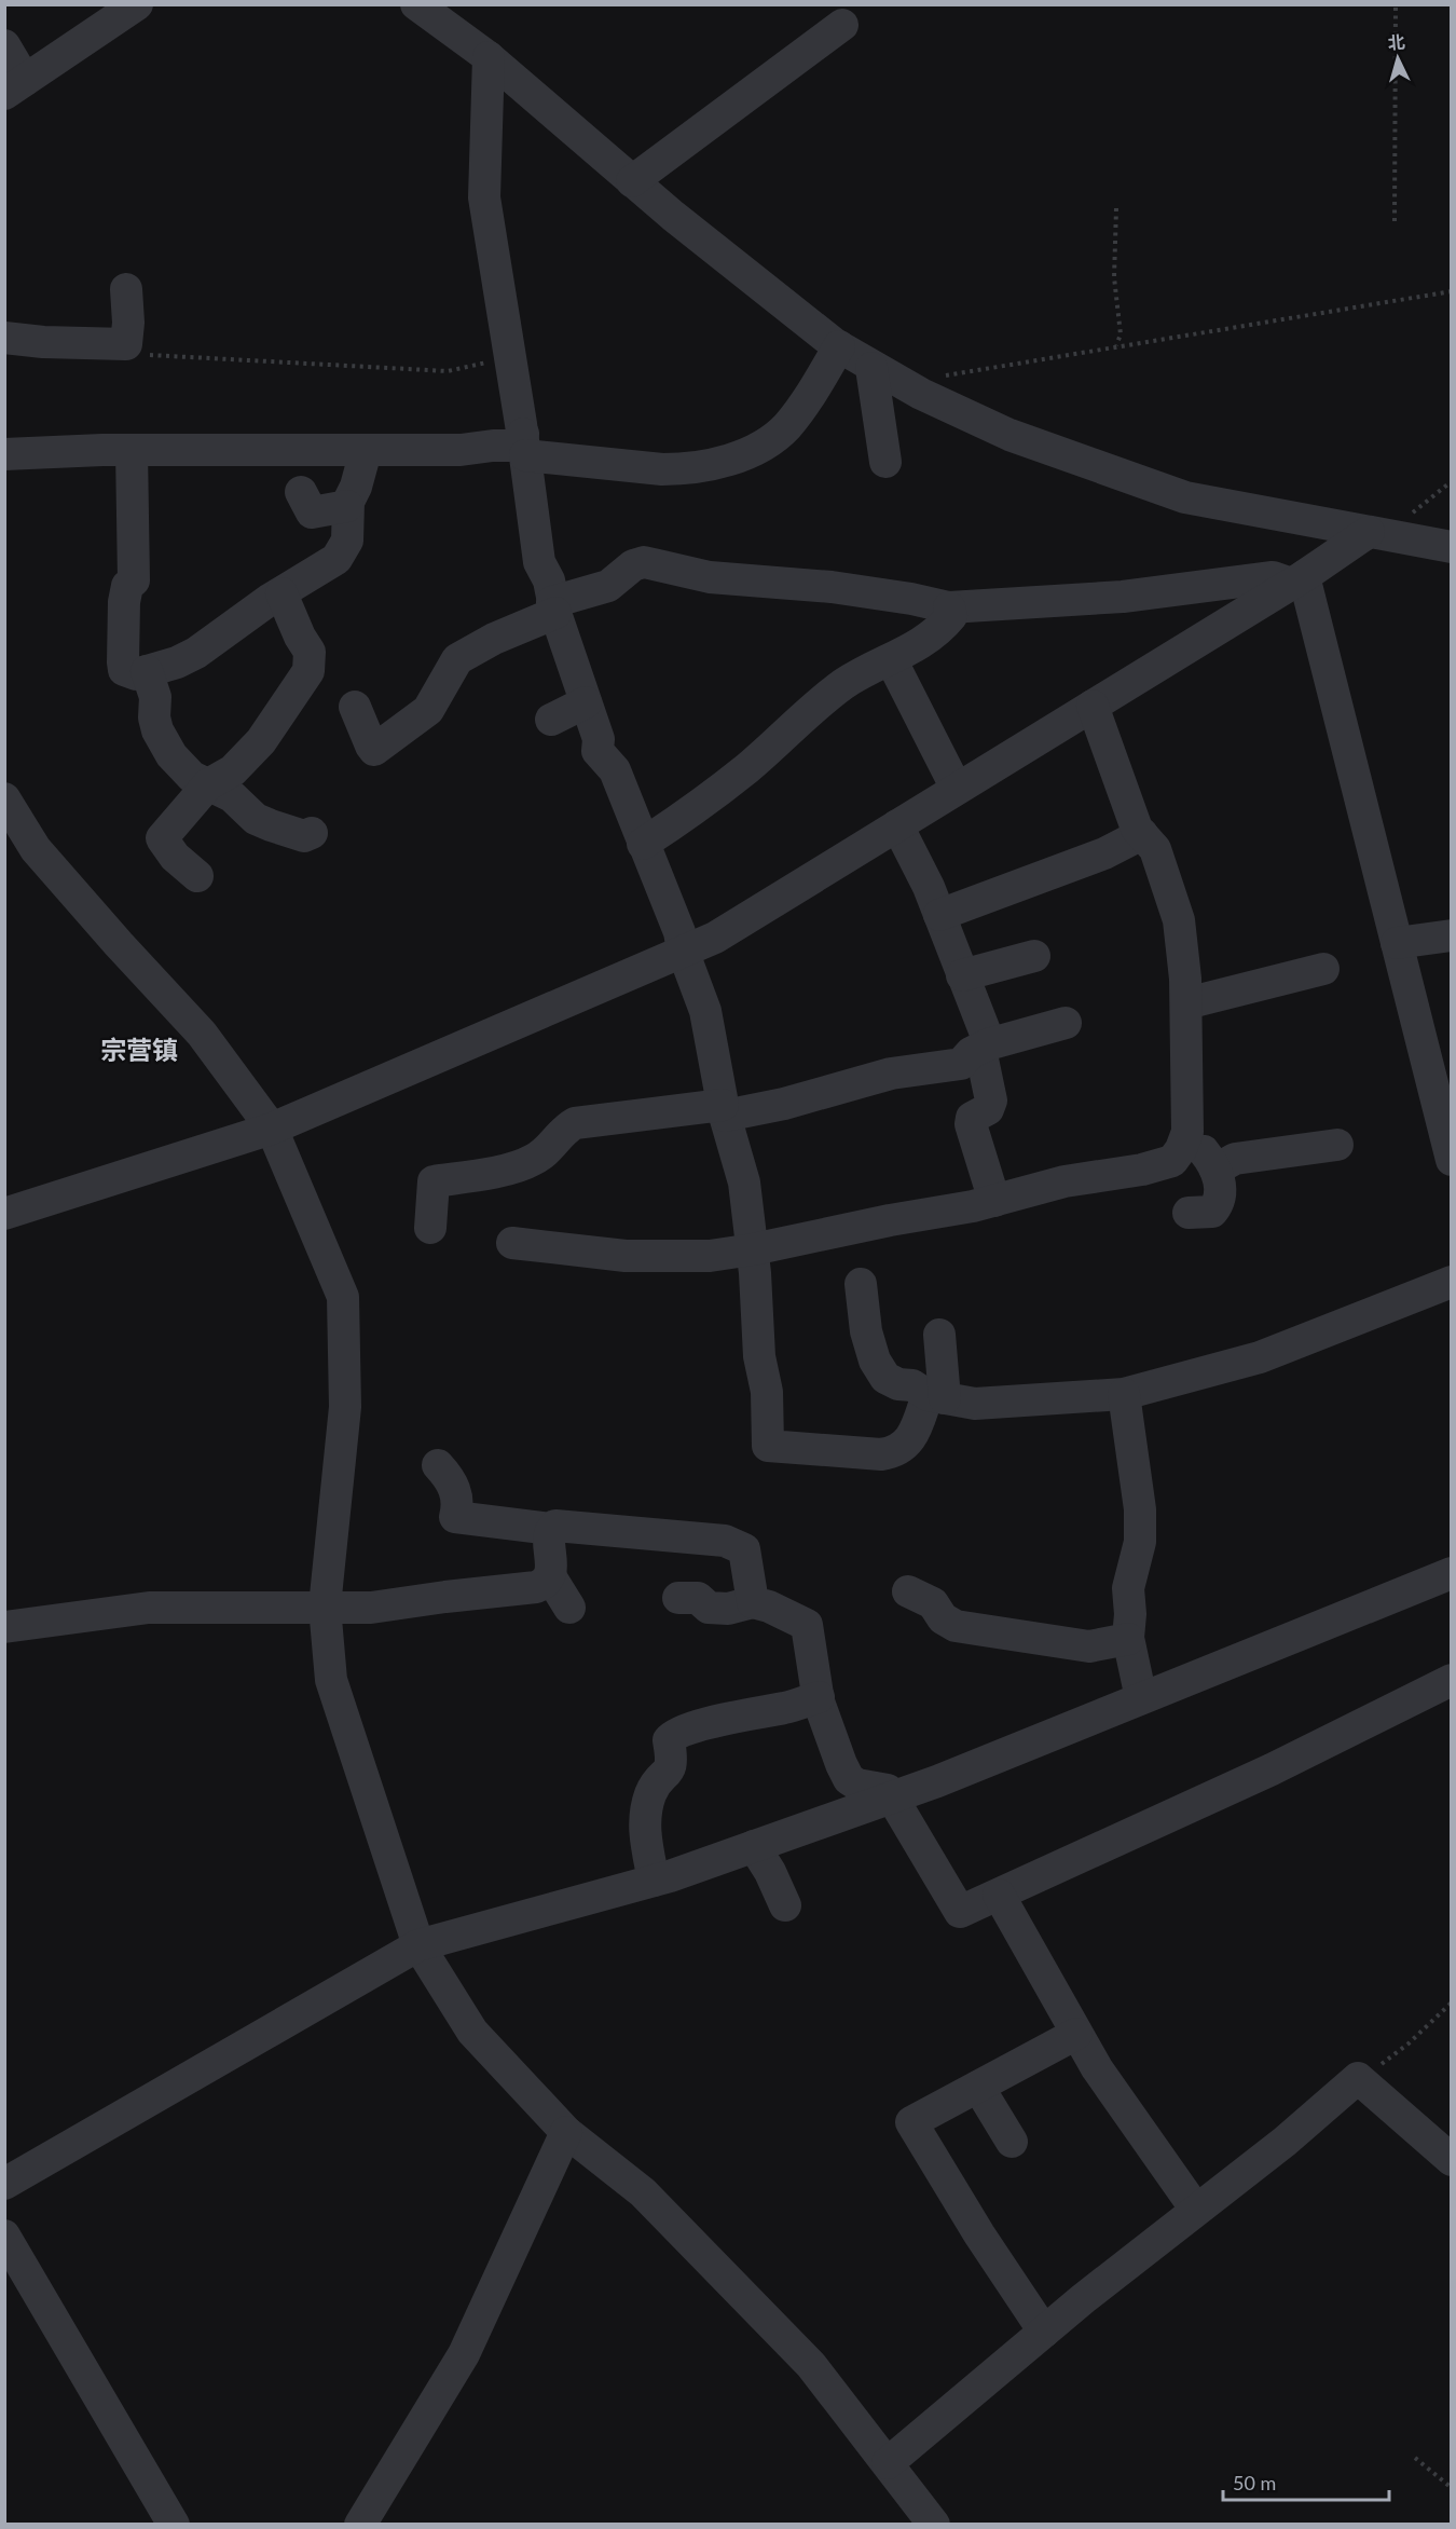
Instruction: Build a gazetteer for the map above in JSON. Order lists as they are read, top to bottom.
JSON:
{
  "districts": ["宗营镇"],
  "scale_bar": "50 m",
  "north": "top"
}
